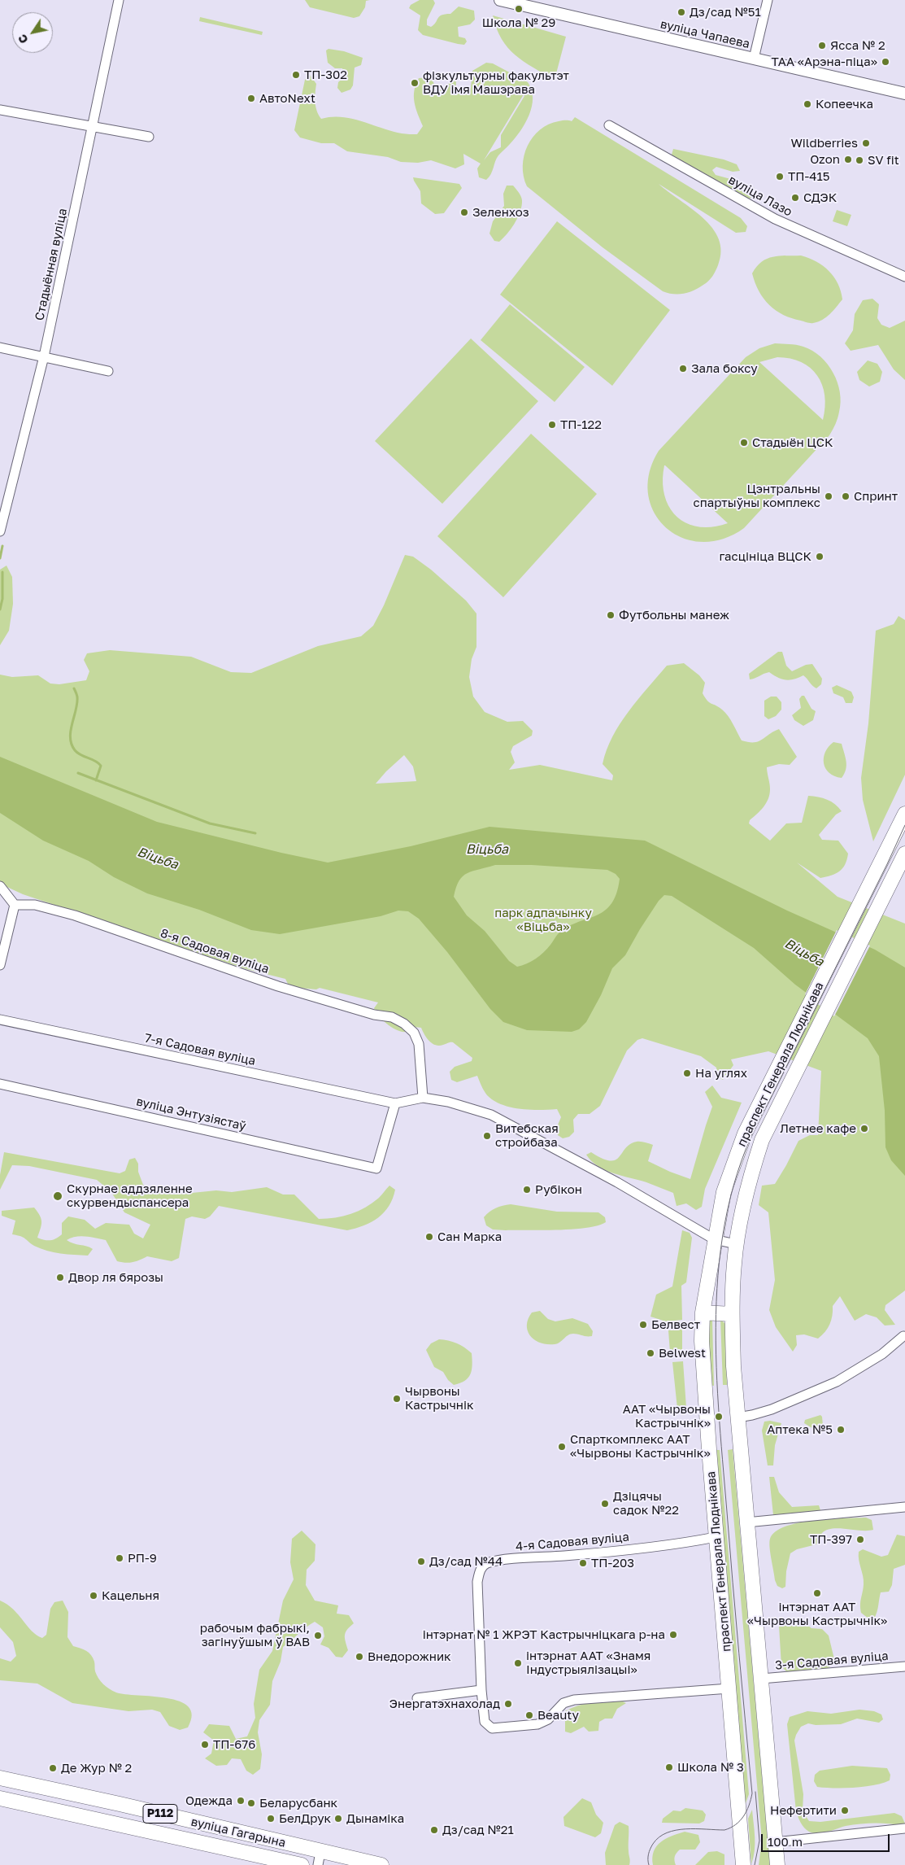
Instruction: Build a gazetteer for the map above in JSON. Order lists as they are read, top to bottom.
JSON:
{
  "streets": {
    "main road": ["праспект Генерала Люднікава", "Р112", "вуліца Гагарына"],
    "street": [
      "вуліца Чапаева",
      "вуліца Лазо",
      "Стадыённая вуліца",
      "8-я Садовая вуліца",
      "7-я Садовая вуліца",
      "вуліца Энтузіястаў",
      "4-я Садовая вуліца",
      "3-я Садовая вуліца"
    ]
  },
  "crossings": [
    ["7-я Садовая вуліца", "вуліца Энтузіястаў"],
    ["праспект Генерала Люднікава", "4-я Садовая вуліца"],
    ["праспект Генерала Люднікава", "3-я Садовая вуліца"]
  ],
  "water": ["Віцьба"],
  "parks": ["парк адпачынку «Віцьба»"],
  "places": [
    "Школа № 29",
    "Дз/сад №51",
    "Ясса № 2",
    "ТАА «Арэна-піца»",
    "ТП-302",
    "фізкультурны факультэт ВДУ імя Машэрава",
    "АвтоNext",
    "Копеечка",
    "Wildberries",
    "Ozon",
    "SV fit",
    "ТП-415",
    "СДЭК",
    "Зеленхоз",
    "Зала боксу",
    "ТП-122",
    "Стадыён ЦСК",
    "Цэнтральны спартыўны комплекс",
    "Спринт",
    "гасцініца ВЦСК",
    "Футбольны манеж",
    "На углях",
    "Летнее кафе",
    "Витебская стройбаза",
    "Рубікон",
    "Скурнае аддзяленне скурвендыспансера",
    "Сан Марка",
    "Двор ля бярозы",
    "Белвест",
    "Belwest",
    "Чырвоны Кастрычнік",
    "ААТ «Чырвоны Кастрычнік»",
    "Аптека №5",
    "Спарткомплекс ААТ «Чырвоны Кастрычнік»",
    "Дзіцячы садок №22",
    "ТП-397",
    "РП-9",
    "Дз/сад №44",
    "ТП-203",
    "інтэрнат ААТ «Чырвоны Кастрычнік»",
    "Кацельня",
    "інтэрнат № 1 ЖРЭТ Кастрычніцкага р-на",
    "рабочым фабрыкі, загінуўшым ў ВАВ",
    "Внедорожник",
    "інтэрнат ААТ «Знамя Індустрыялізацыі»",
    "Энергатэхнахолад",
    "Beauty",
    "ТП-676",
    "Школа № 3",
    "Де Жур № 2",
    "Одежда",
    "Беларусбанк",
    "Нефертити",
    "БелДрук",
    "Дынаміка",
    "Дз/сад №21"
  ],
  "scale_bar": "100 m",
  "north": "bottom left"
}
